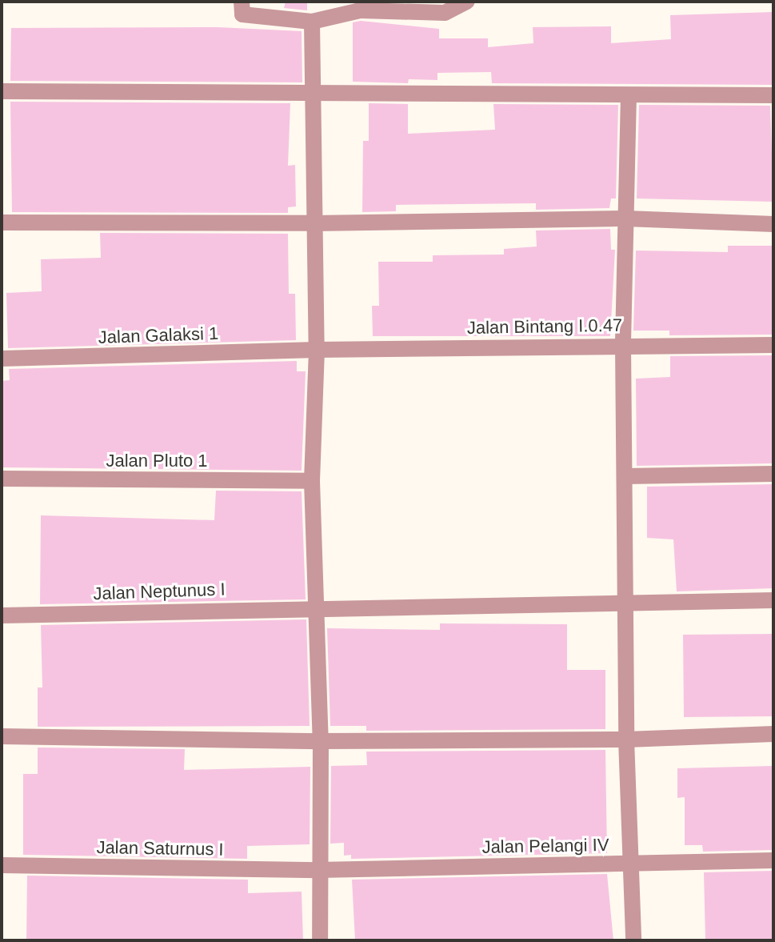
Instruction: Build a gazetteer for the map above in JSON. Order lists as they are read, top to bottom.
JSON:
{
  "streets": {
    "street": [
      "Jalan Bintang I.0.47",
      "Jalan Galaksi 1",
      "Jalan Pluto 1",
      "Jalan Neptunus I",
      "Jalan Pelangi IV",
      "Jalan Saturnus I"
    ]
  },
  "crossings": [
    ["Jalan Bintang I.0.47", "Jalan Galaksi 1"],
    ["Jalan Pelangi IV", "Jalan Saturnus I"]
  ]
}
